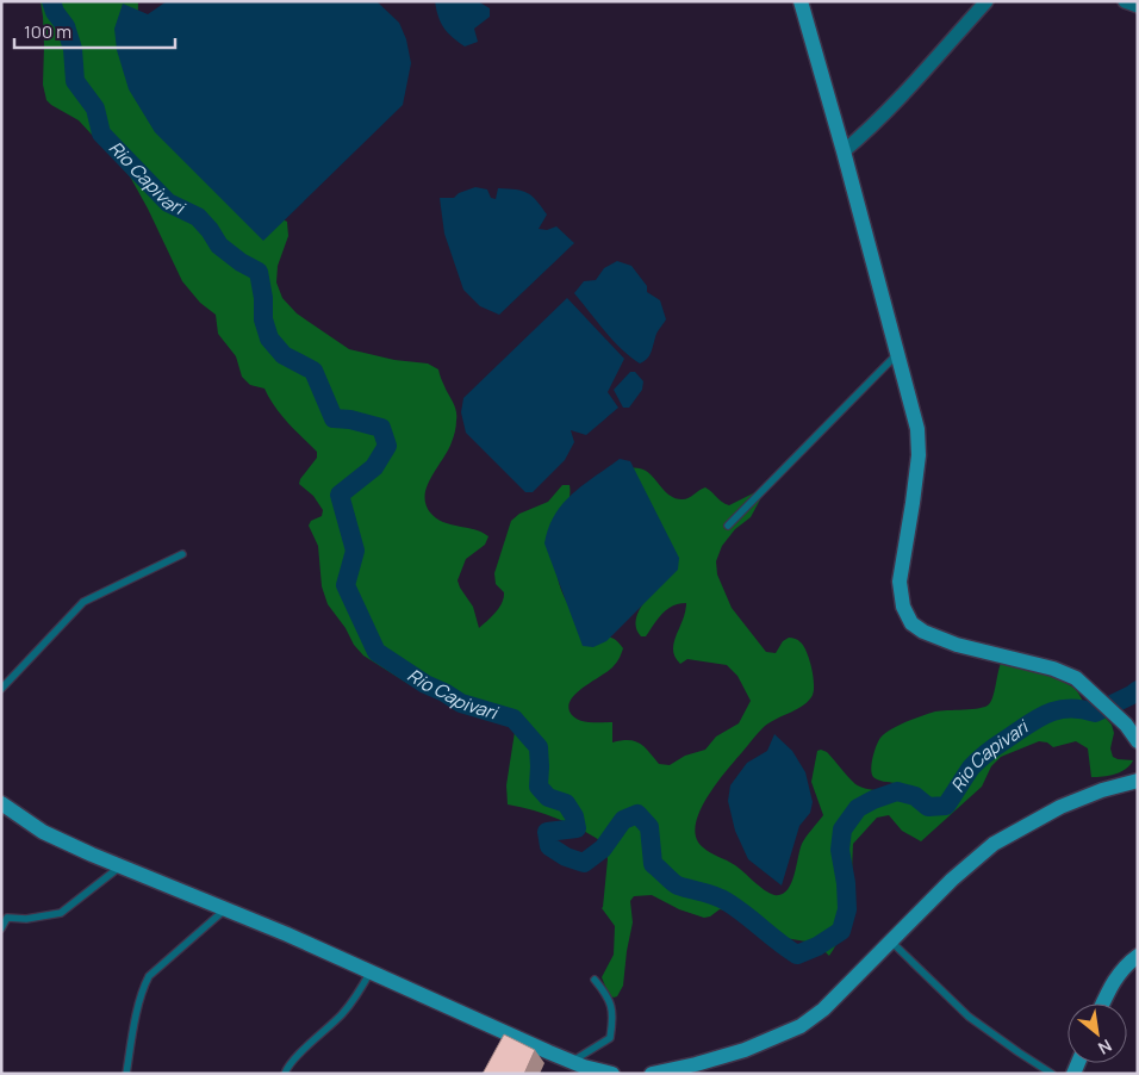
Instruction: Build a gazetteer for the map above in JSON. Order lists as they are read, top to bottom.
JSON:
{
  "water": ["Rio Capivari"],
  "scale_bar": "100 m",
  "north": "bottom right"
}
